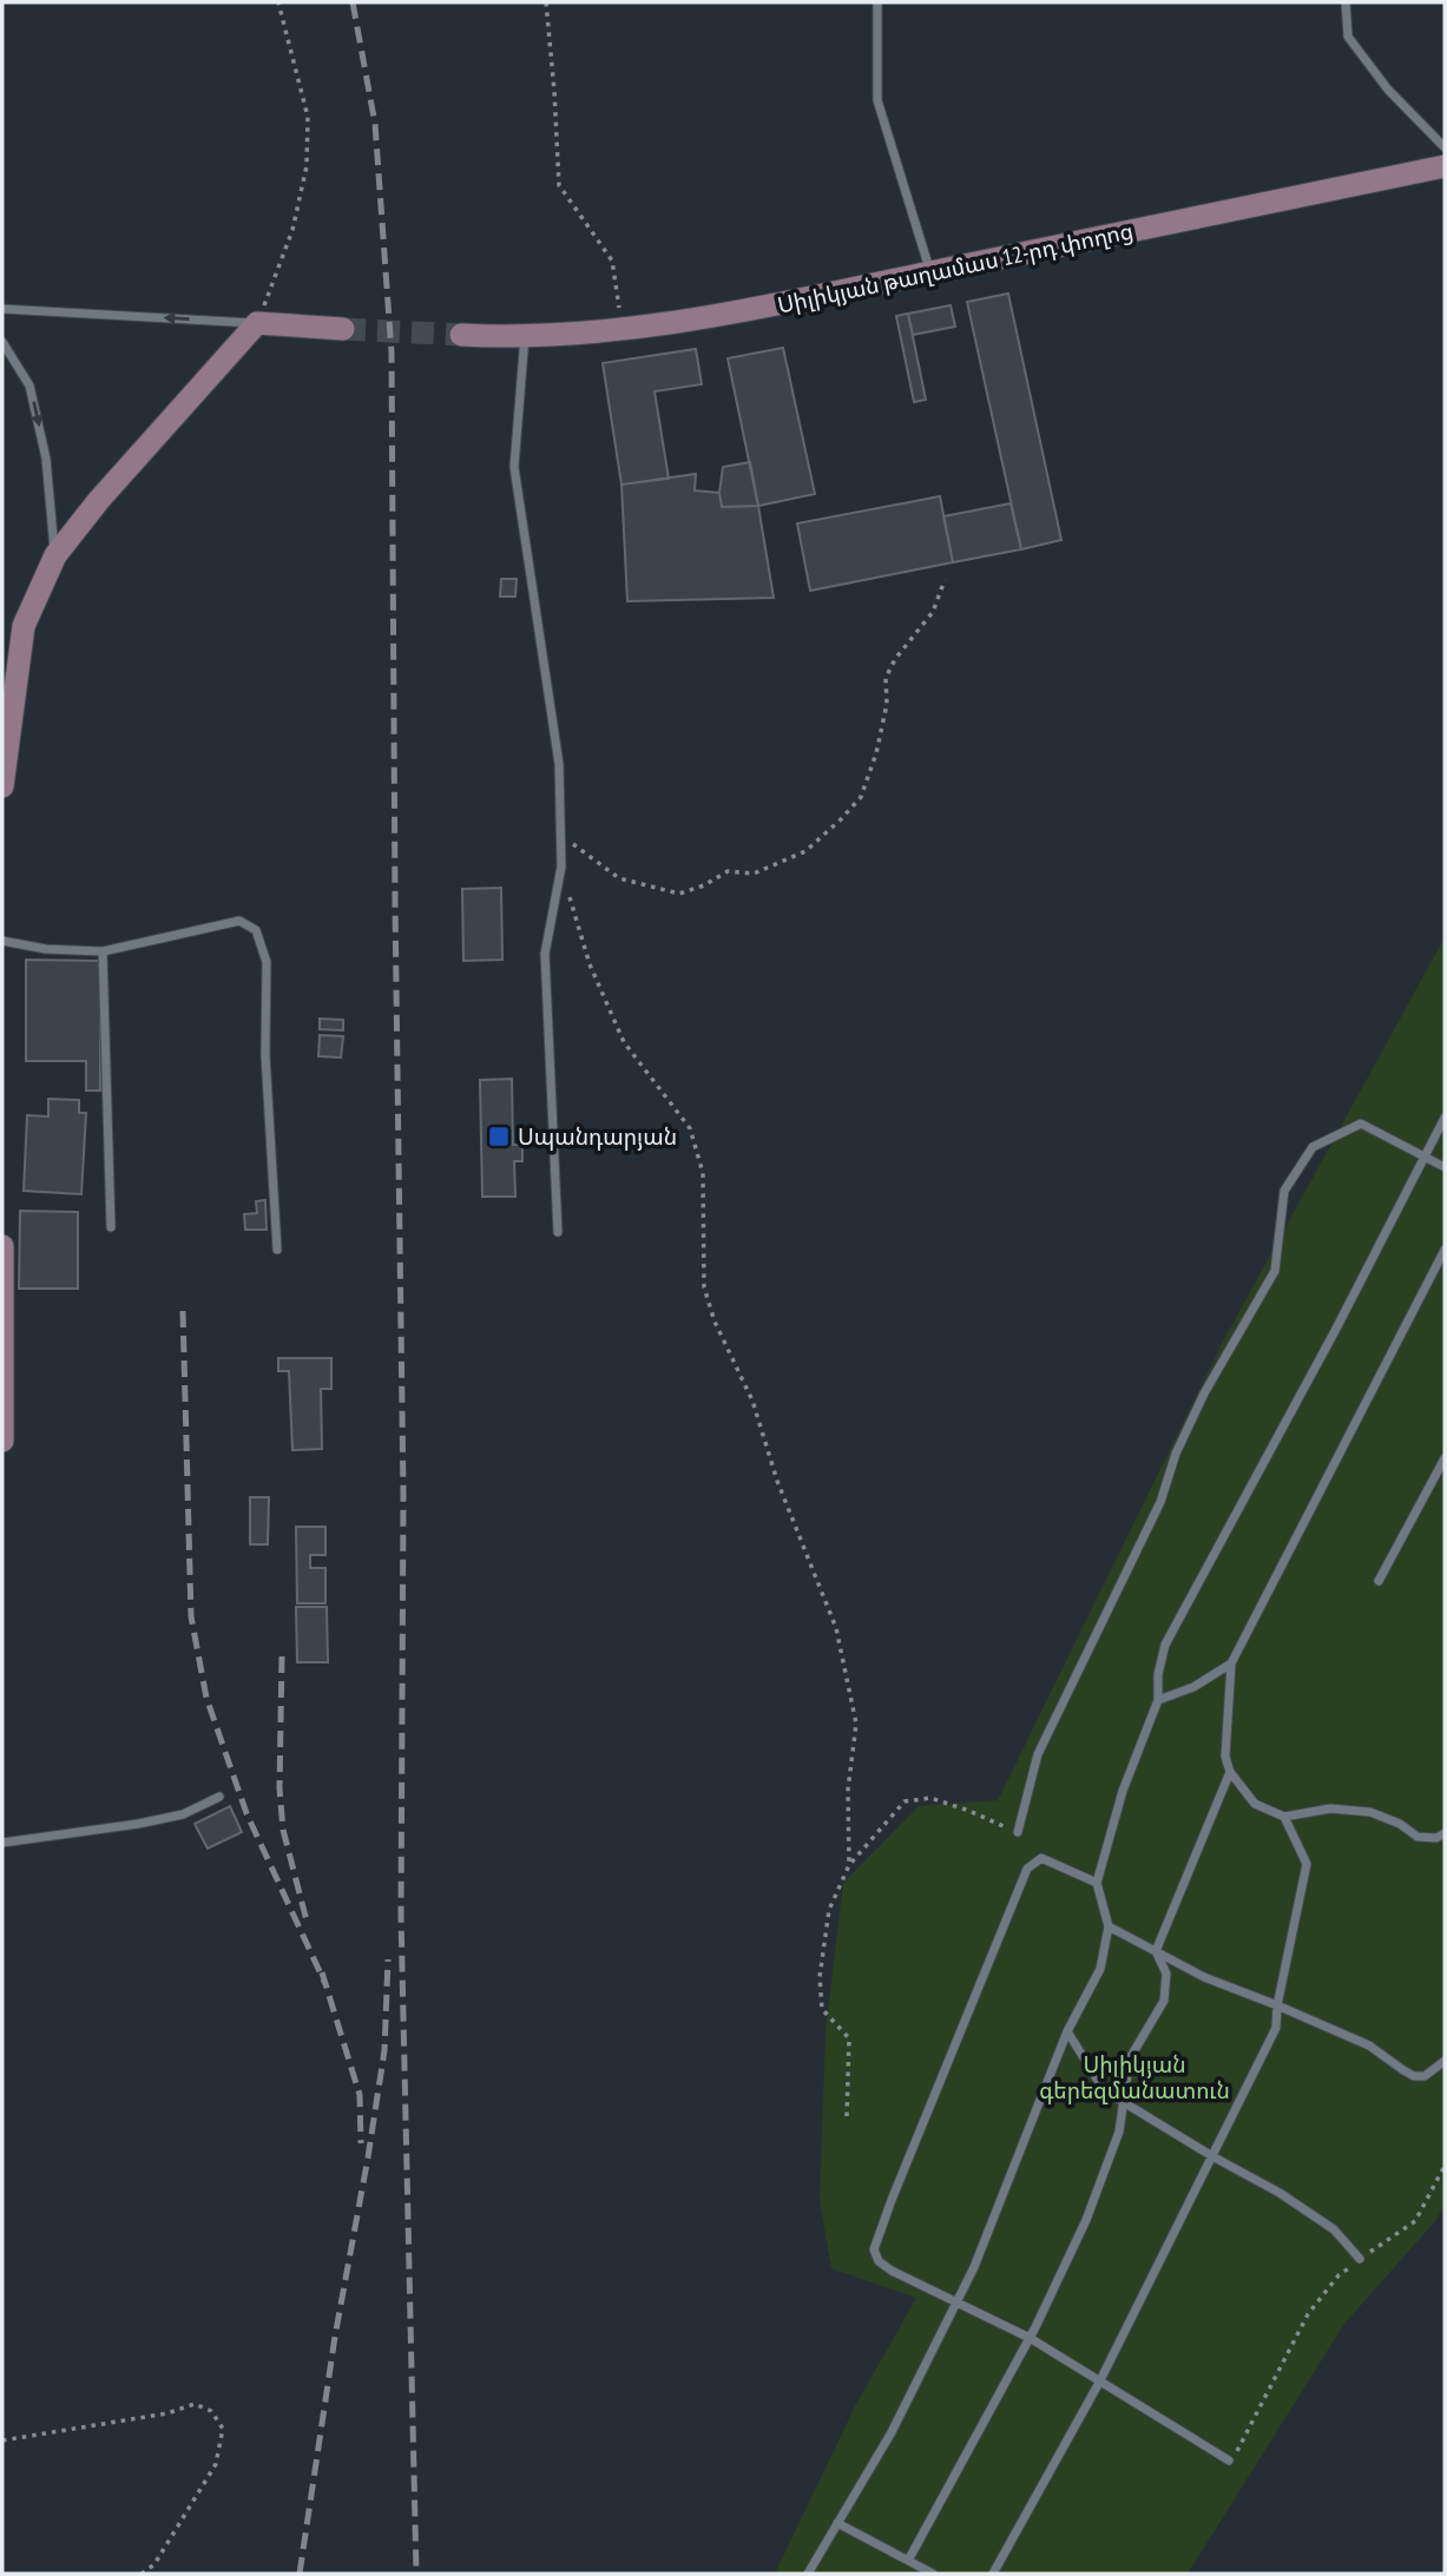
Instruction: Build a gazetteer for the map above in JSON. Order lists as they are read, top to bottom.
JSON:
{
  "streets": {
    "main road": ["Սիլիկյան թաղամաս 12-րդ փողոց"]
  },
  "parks": ["Սիլիկյան գերեզմանատուն"],
  "places": {
    "transit": ["Սպանդարյան"]
  }
}
